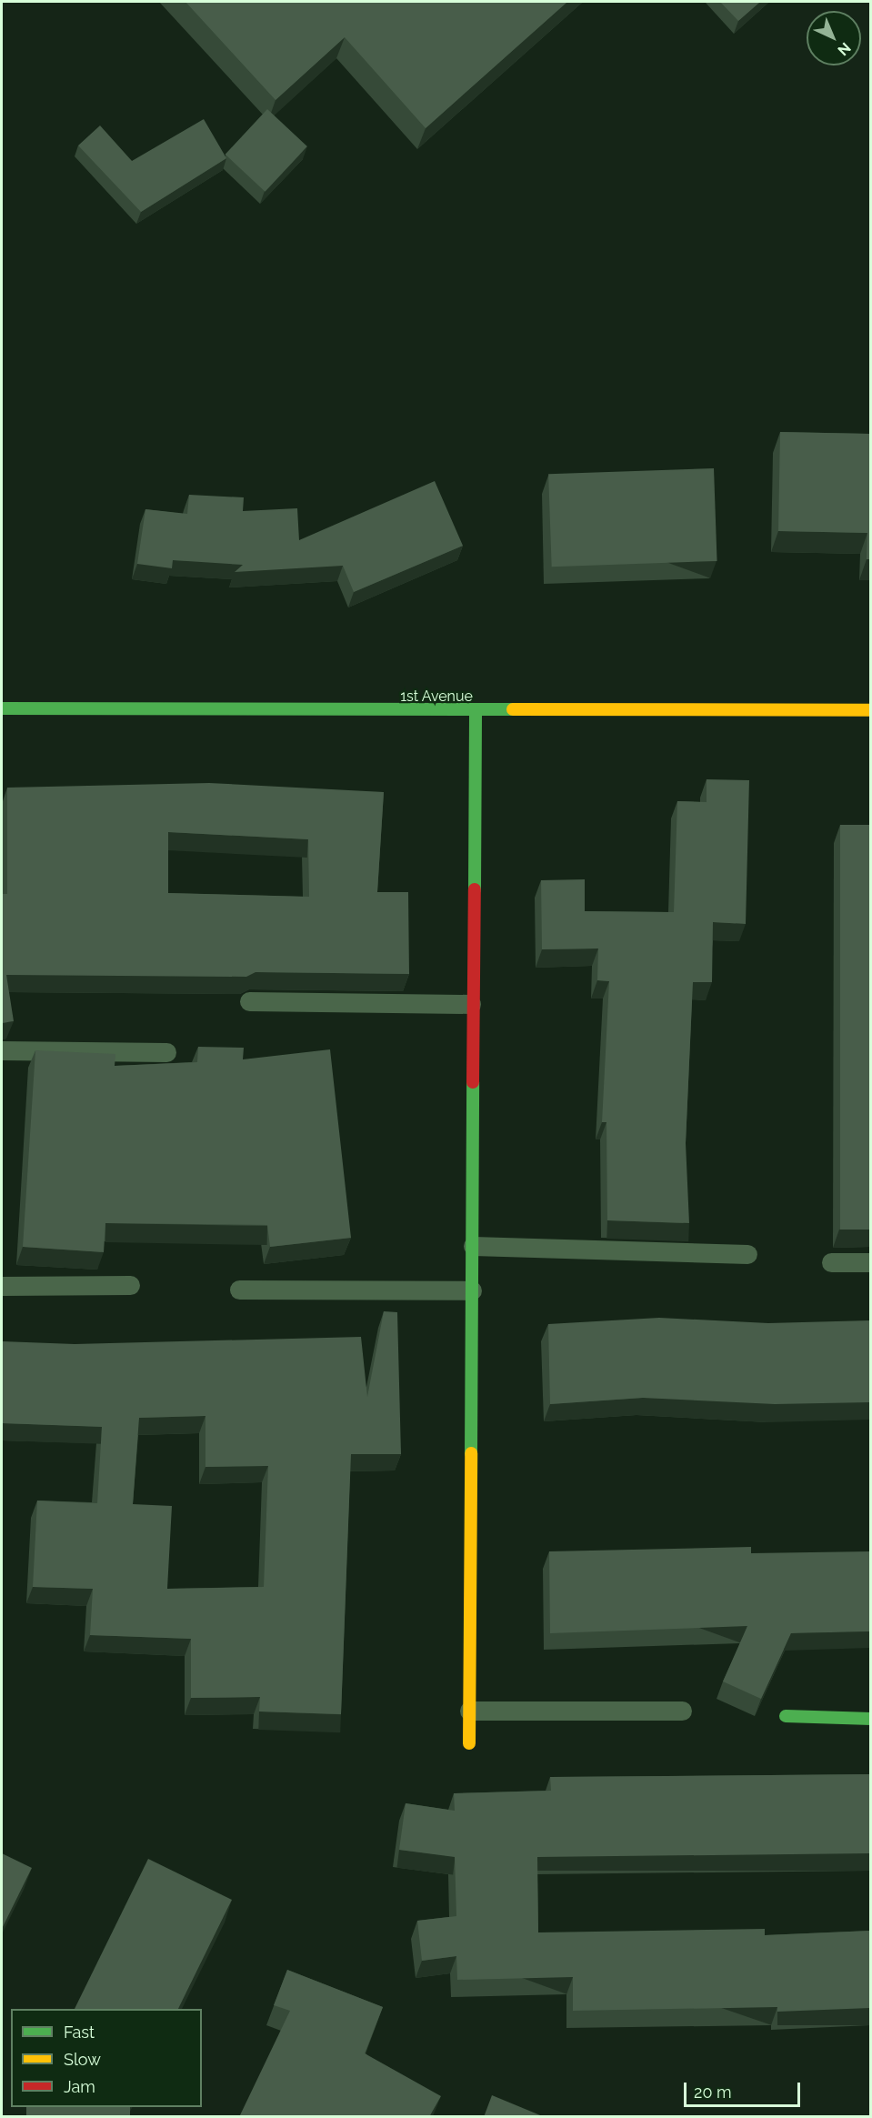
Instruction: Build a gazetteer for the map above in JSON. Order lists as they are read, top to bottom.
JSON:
{
  "streets": {
    "street": ["1st Avenue"]
  },
  "legend": ["Fast", "Slow", "Jam"],
  "scale_bar": "20 m",
  "north": "bottom right"
}
